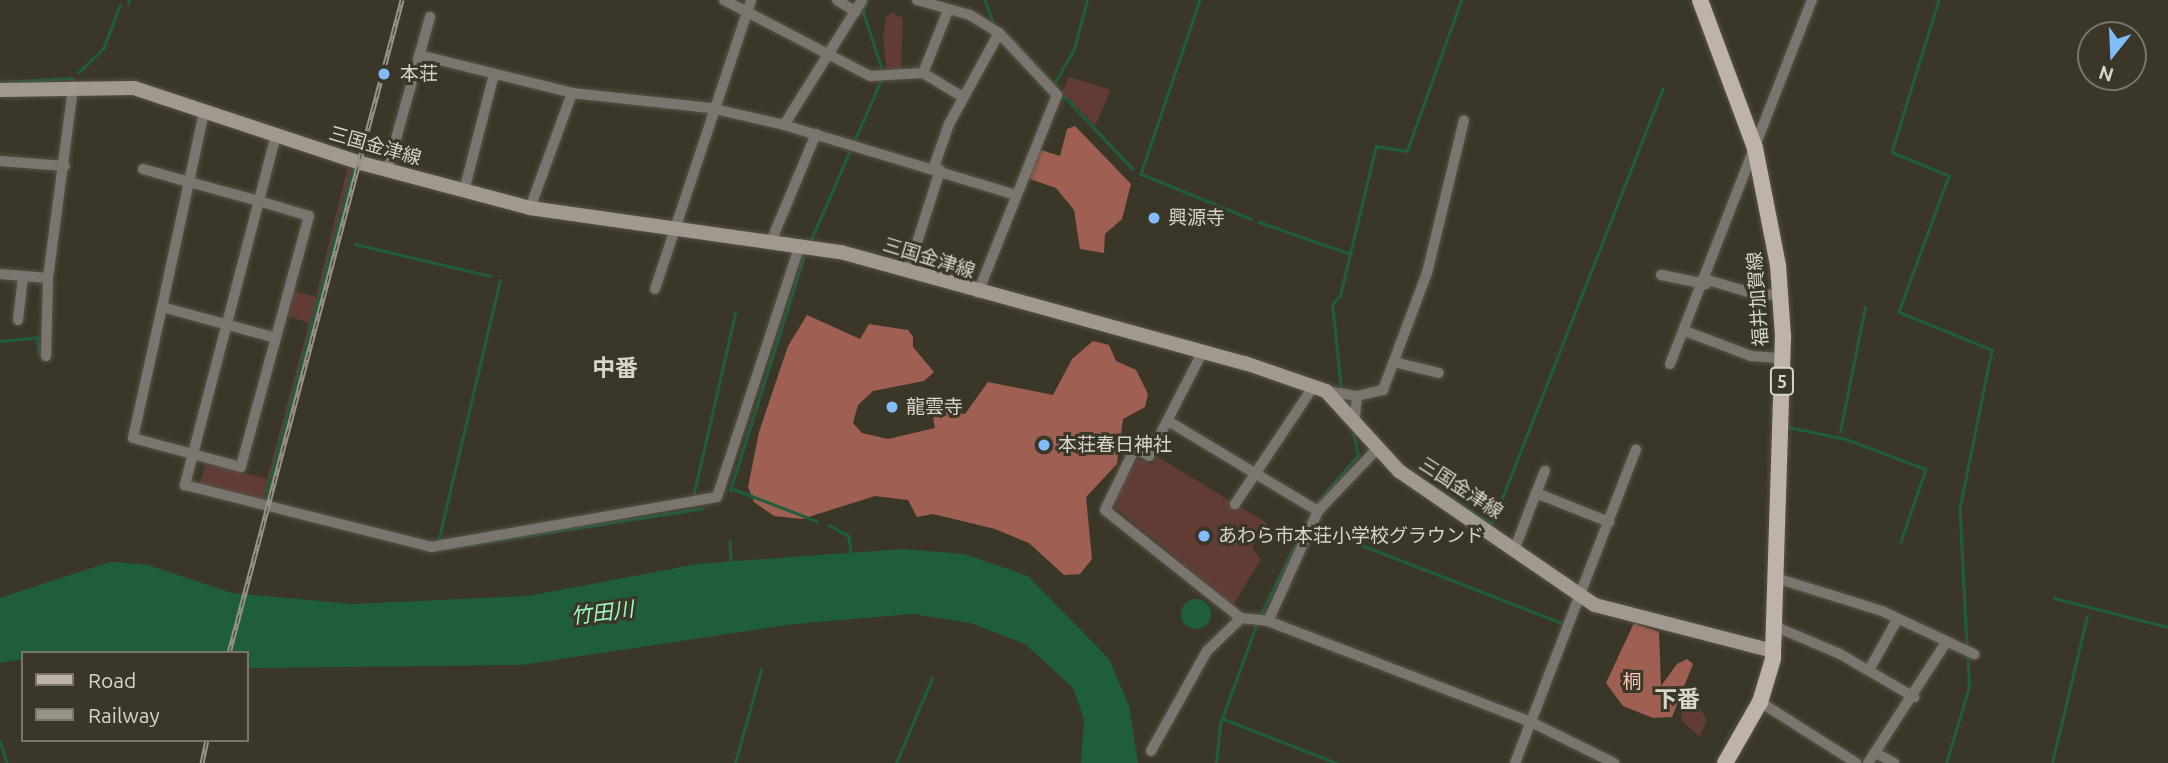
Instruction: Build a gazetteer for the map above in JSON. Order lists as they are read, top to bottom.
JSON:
{
  "streets": {
    "main road": ["三国金津線", "福井加賀線", "5"]
  },
  "crossings": [
    ["三国金津線", "福井加賀線"]
  ],
  "districts": ["中番", "下番"],
  "water": ["竹田川"],
  "parks": ["桐"],
  "places": [
    "本荘",
    "興源寺",
    "龍雲寺",
    "本荘春日神社",
    "あわら市本荘小学校グラウンド"
  ],
  "legend": ["Road", "Railway"],
  "north": "bottom"
}
